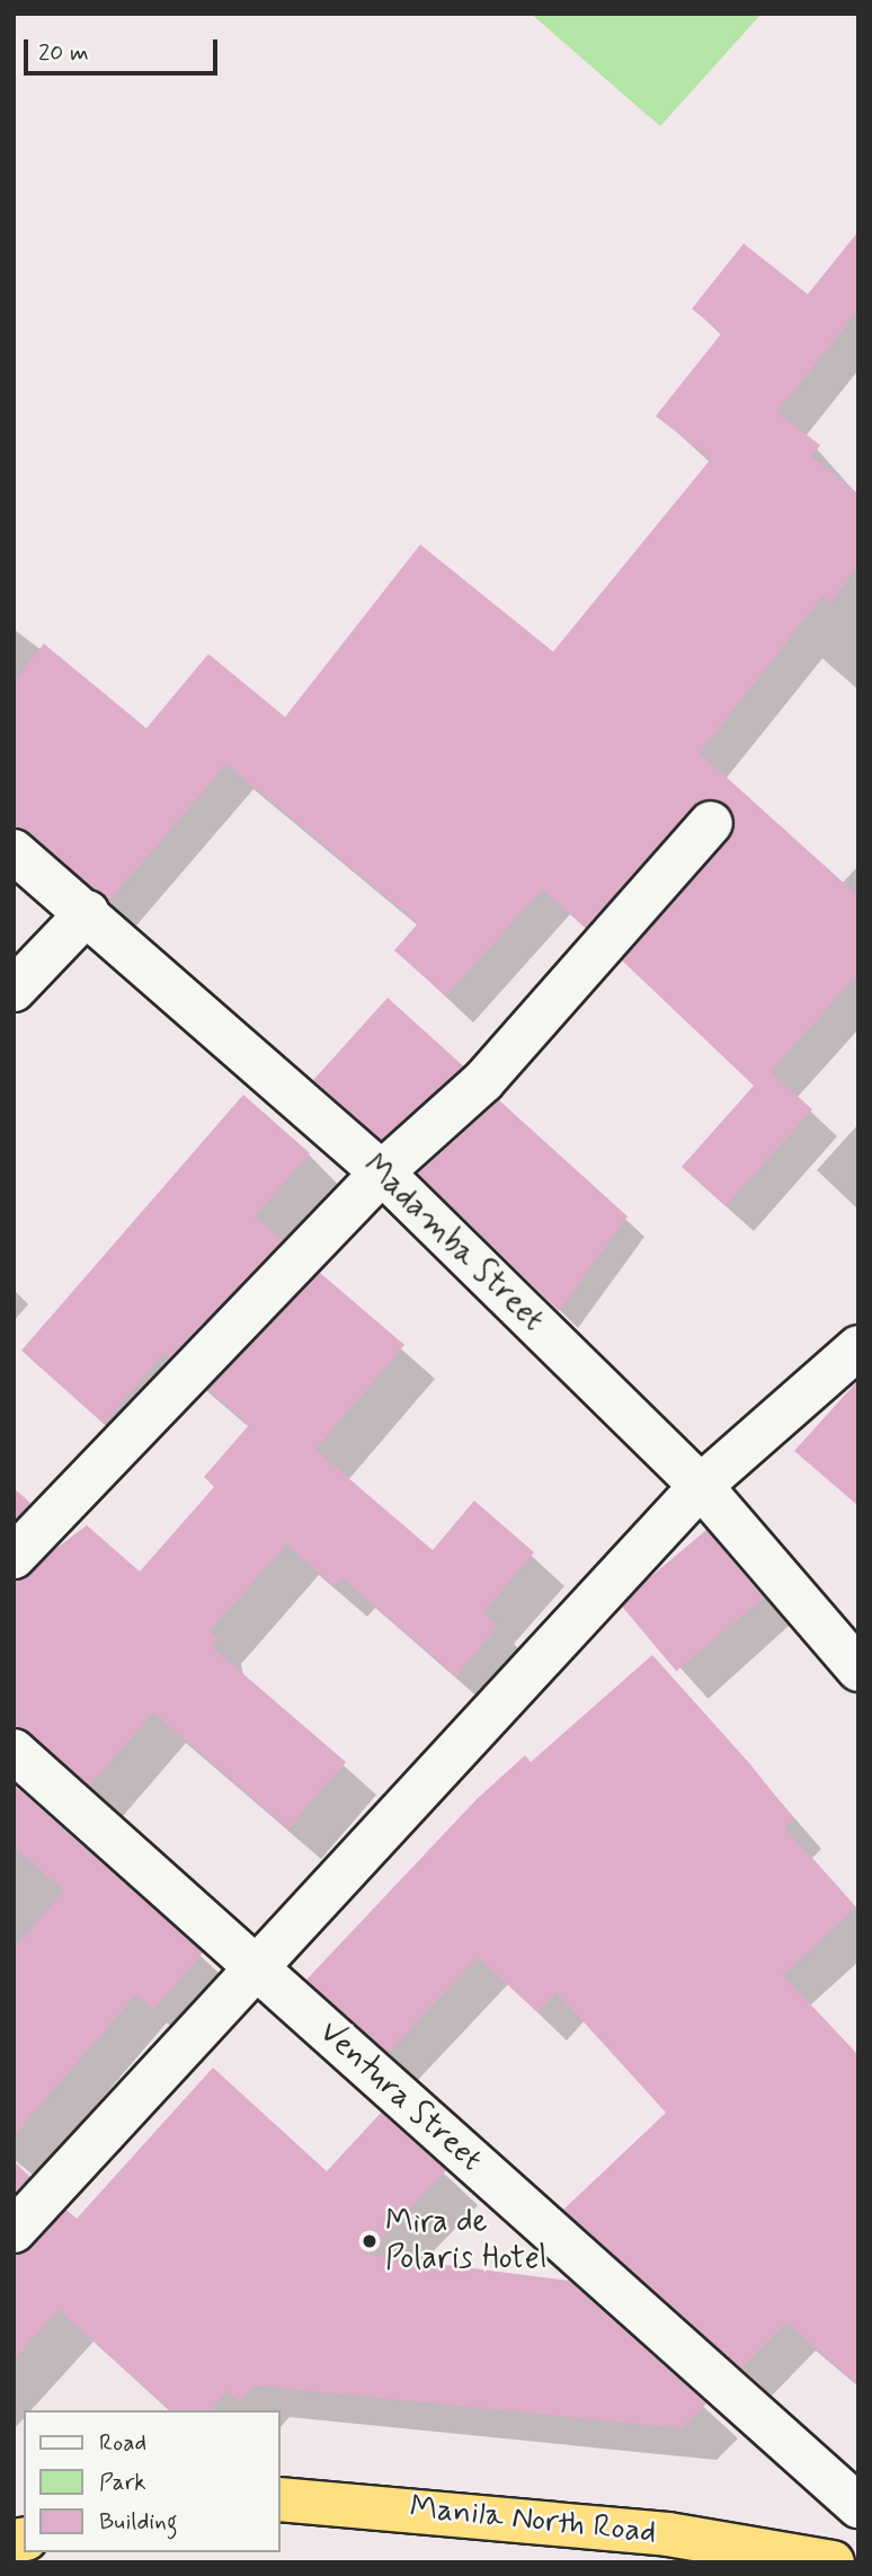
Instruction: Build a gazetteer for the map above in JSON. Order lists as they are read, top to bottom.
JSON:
{
  "streets": {
    "highway": ["Manila North Road"],
    "street": ["Madamba Street", "Ventura Street"]
  },
  "places": ["Mira de Polaris Hotel"],
  "legend": ["Road", "Park", "Building"],
  "scale_bar": "20 m"
}
